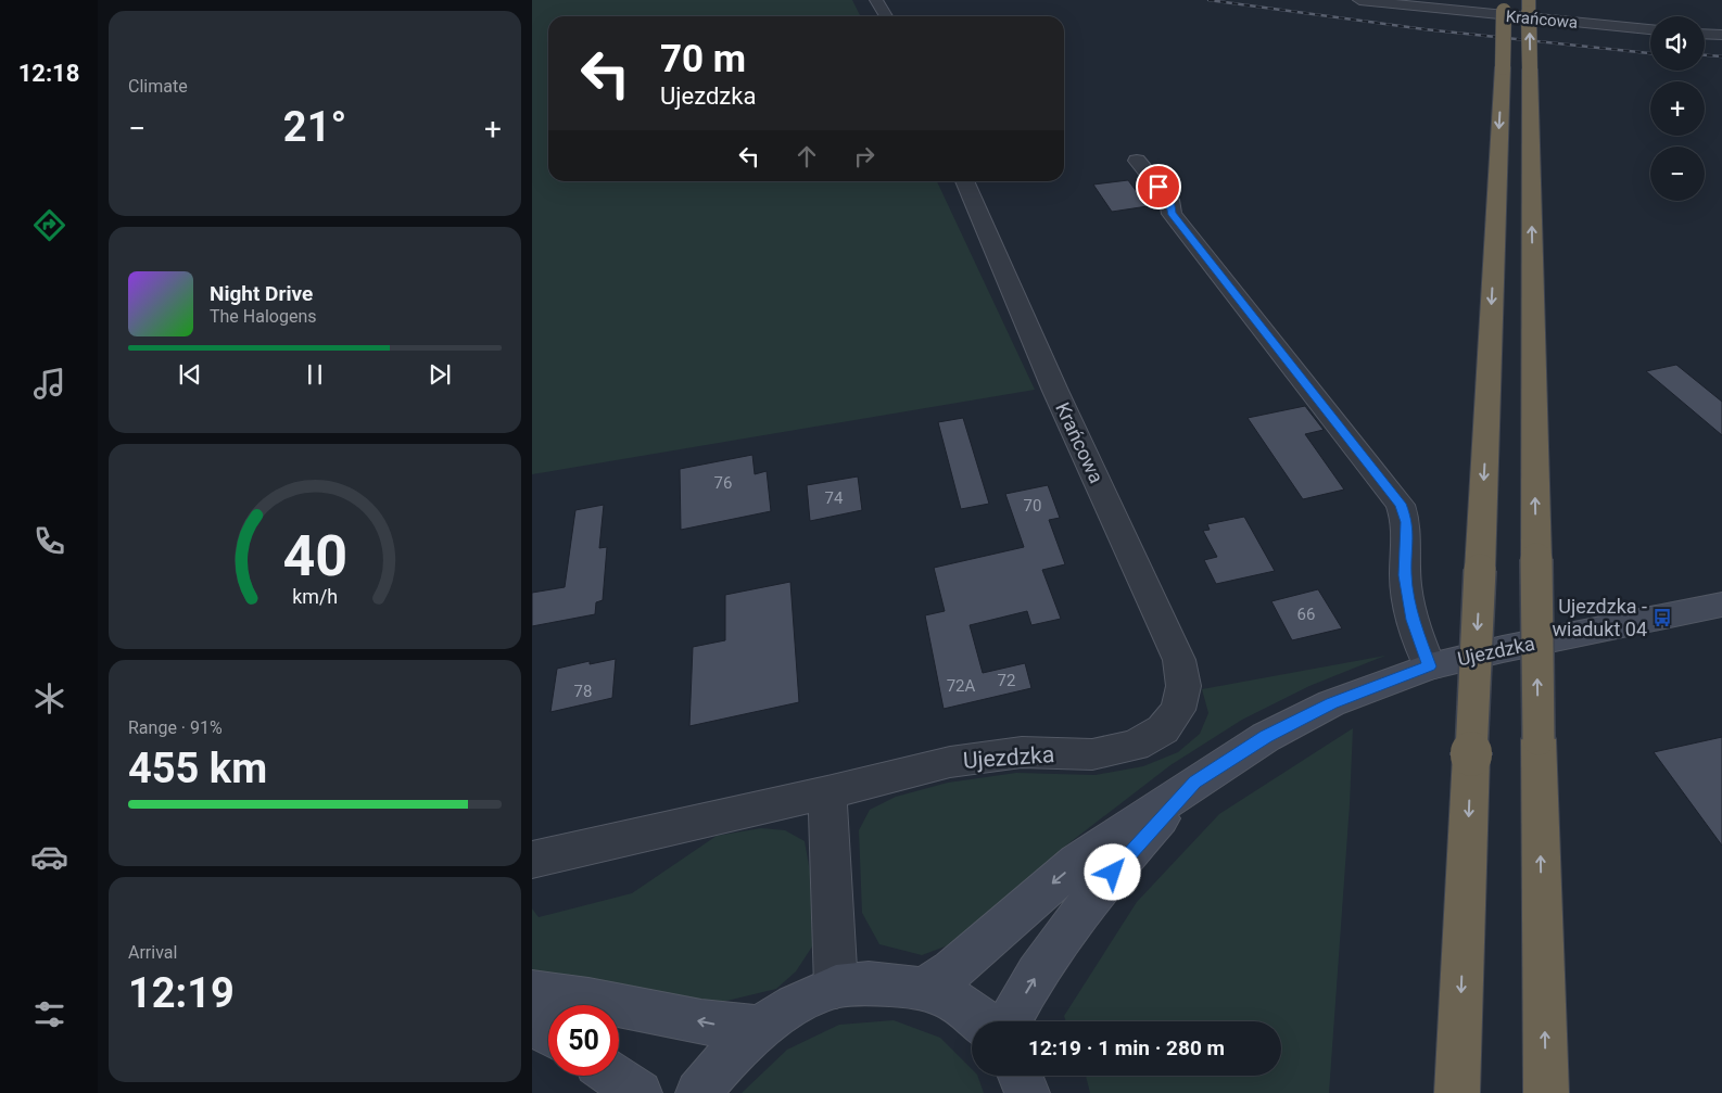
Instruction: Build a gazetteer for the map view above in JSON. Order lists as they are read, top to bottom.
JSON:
{
  "streets": {
    "main road": ["Ujezdzka"],
    "street": ["Krańcowa"]
  },
  "crossings": [
    ["Krańcowa", "Ujezdzka"]
  ],
  "places": {
    "bus stop": ["Ujezdzka - wiadukt 04"]
  },
  "house_numbers": [
    "76",
    "74",
    "70",
    "66",
    "72",
    "72A",
    "78"
  ],
  "page": {
    "tabs": "12:18",
    "tile": [
      "Climate",
      ["Range · 91%", "455 km"],
      ["Arrival", "12:19"]
    ],
    "map_buttons": ["+", "−"],
    "turn": ["70 m", "Ujezdzka"],
    "heat": ["−", "21°", "+"],
    "song": ["Night Drive", "The Halogens"],
    "limit": "50",
    "trip": "12:19 · 1 min · 280 m",
    "gauge": ["40", "km/h"]
  }
}
